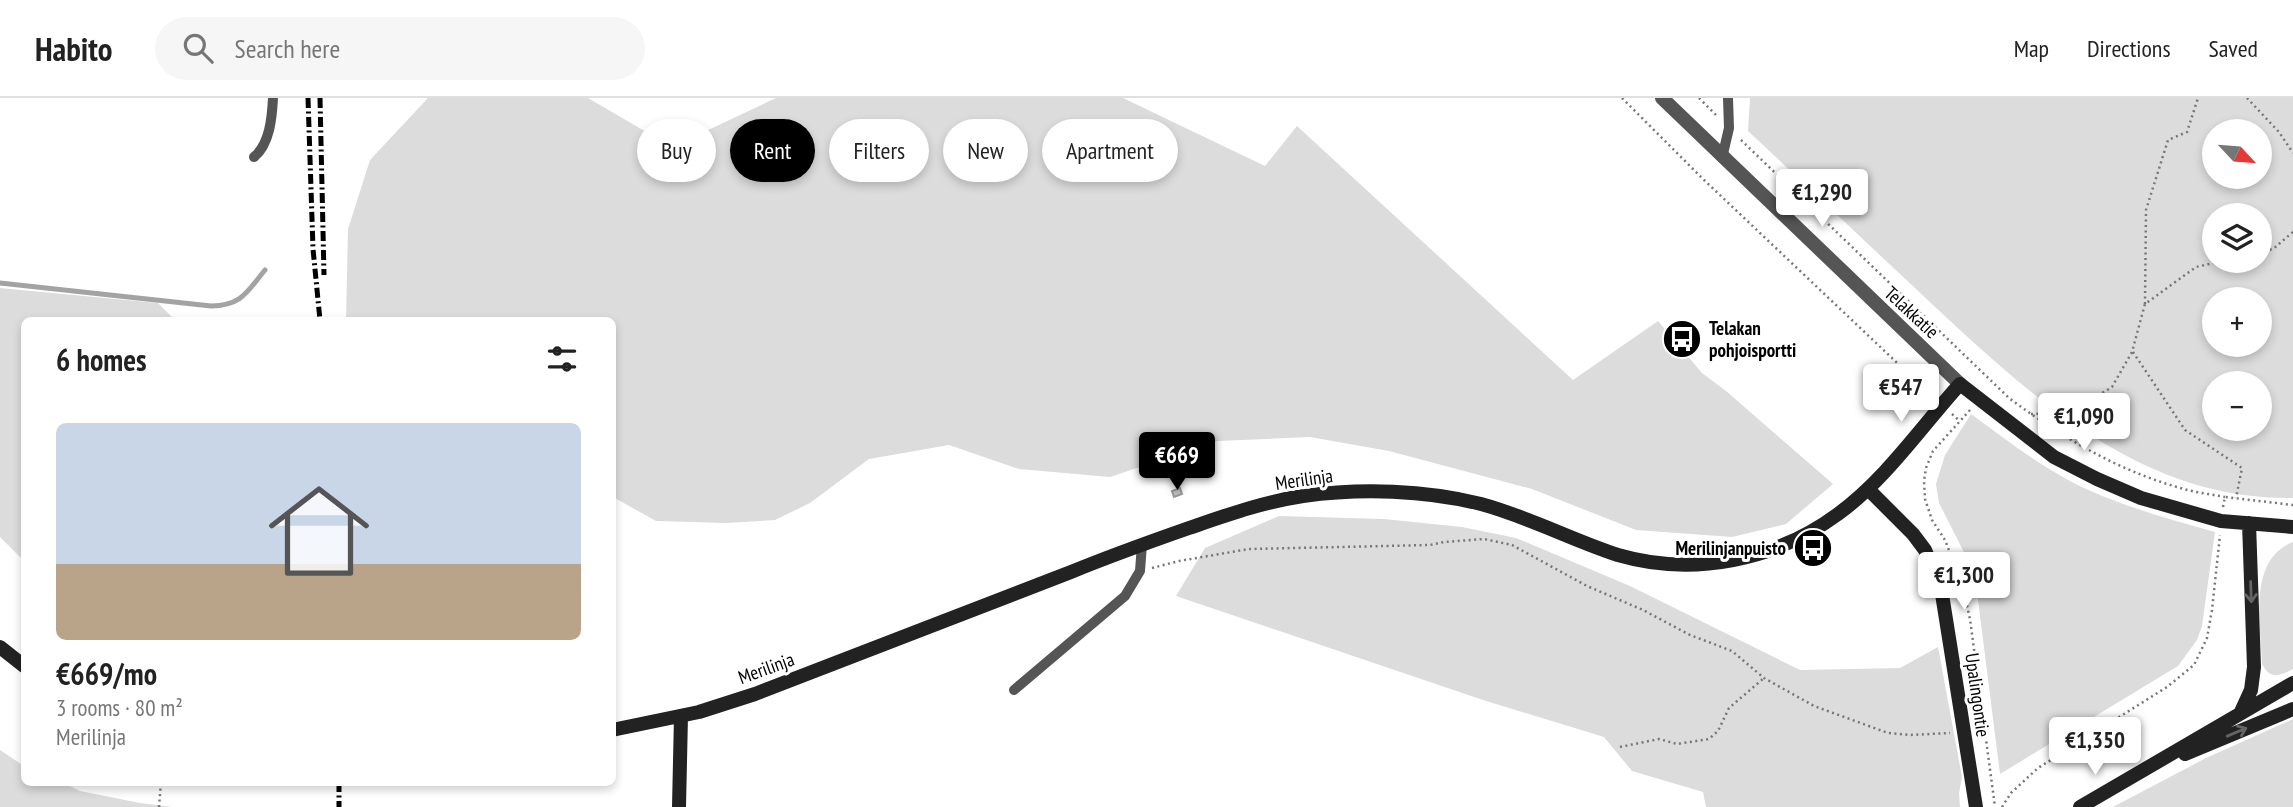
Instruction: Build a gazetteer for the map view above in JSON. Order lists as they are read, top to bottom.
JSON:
{
  "streets": {
    "street": ["Telakkatie", "Merilinja", "Upalingontie"]
  },
  "crossings": [
    ["Telakkatie", "Merilinja"],
    ["Merilinja", "Upalingontie"]
  ],
  "places": {
    "bus stop": ["Telakan pohjoisportti", "Merilinjanpuisto"]
  },
  "north": "bottom right",
  "page": {
    "header": "Habito",
    "search": "Search here",
    "nav": ["Map", "Directions", "Saved"],
    "map_buttons": ["+", "−"],
    "chip": [
      "Buy",
      "Rent",
      "Filters",
      "New",
      "Apartment"
    ],
    "price": [
      "€1,290",
      "€547",
      "€1,090",
      "€669",
      "€1,300",
      "€1,350"
    ],
    "heading": "6 homes",
    "list": [
      {
        "name": "€669/mo",
        "note": "3 rooms · 80 m² · Merilinja"
      }
    ]
  }
}
